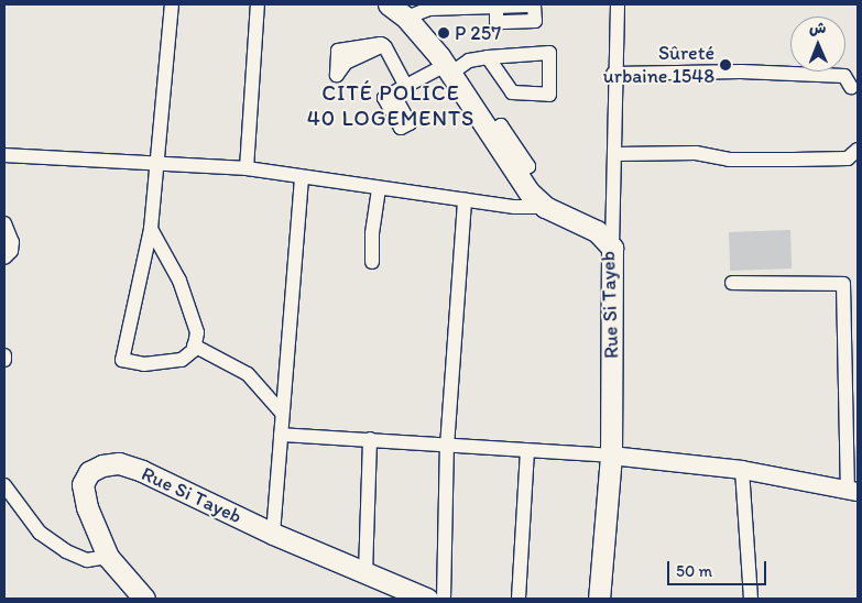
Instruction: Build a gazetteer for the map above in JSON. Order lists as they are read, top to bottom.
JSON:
{
  "streets": {
    "main road": ["Rue Si Tayeb"]
  },
  "districts": ["CITÉ POLICE 40 LOGEMENTS"],
  "places": ["P 257", "Sûreté urbaine 1548"],
  "scale_bar": "50 m",
  "north": "top"
}
